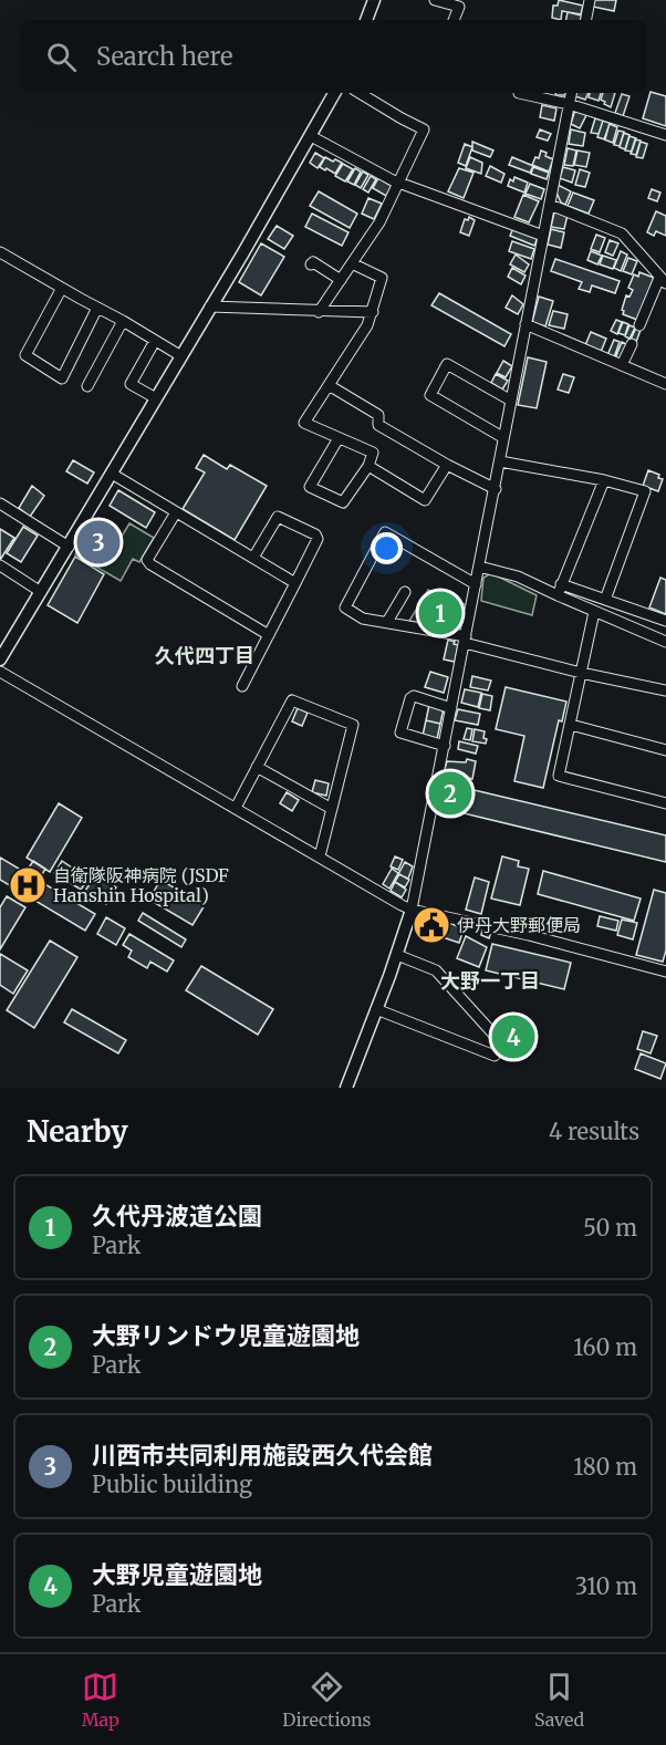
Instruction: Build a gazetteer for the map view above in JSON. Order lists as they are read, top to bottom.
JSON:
{
  "districts": ["久代四丁目", "大野一丁目"],
  "places": {
    "hospital": ["自衛隊阪神病院 (JSDF Hanshin Hospital)"],
    "public building": ["伊丹大野郵便局"]
  },
  "page": {
    "search": "Search here",
    "pins": [
      "3",
      "1",
      "2",
      "4"
    ],
    "heading": ["Nearby", "4 results"],
    "list": [
      {
        "mark": "1",
        "name": "久代丹波道公園",
        "note": "Park",
        "value": "50 m"
      },
      {
        "mark": "2",
        "name": "大野リンドウ児童遊園地",
        "note": "Park",
        "value": "160 m"
      },
      {
        "mark": "3",
        "name": "川西市共同利用施設西久代会館",
        "note": "Public building",
        "value": "180 m"
      },
      {
        "mark": "4",
        "name": "大野児童遊園地",
        "note": "Park",
        "value": "310 m"
      }
    ],
    "nav": ["Map", "Directions", "Saved"]
  }
}
